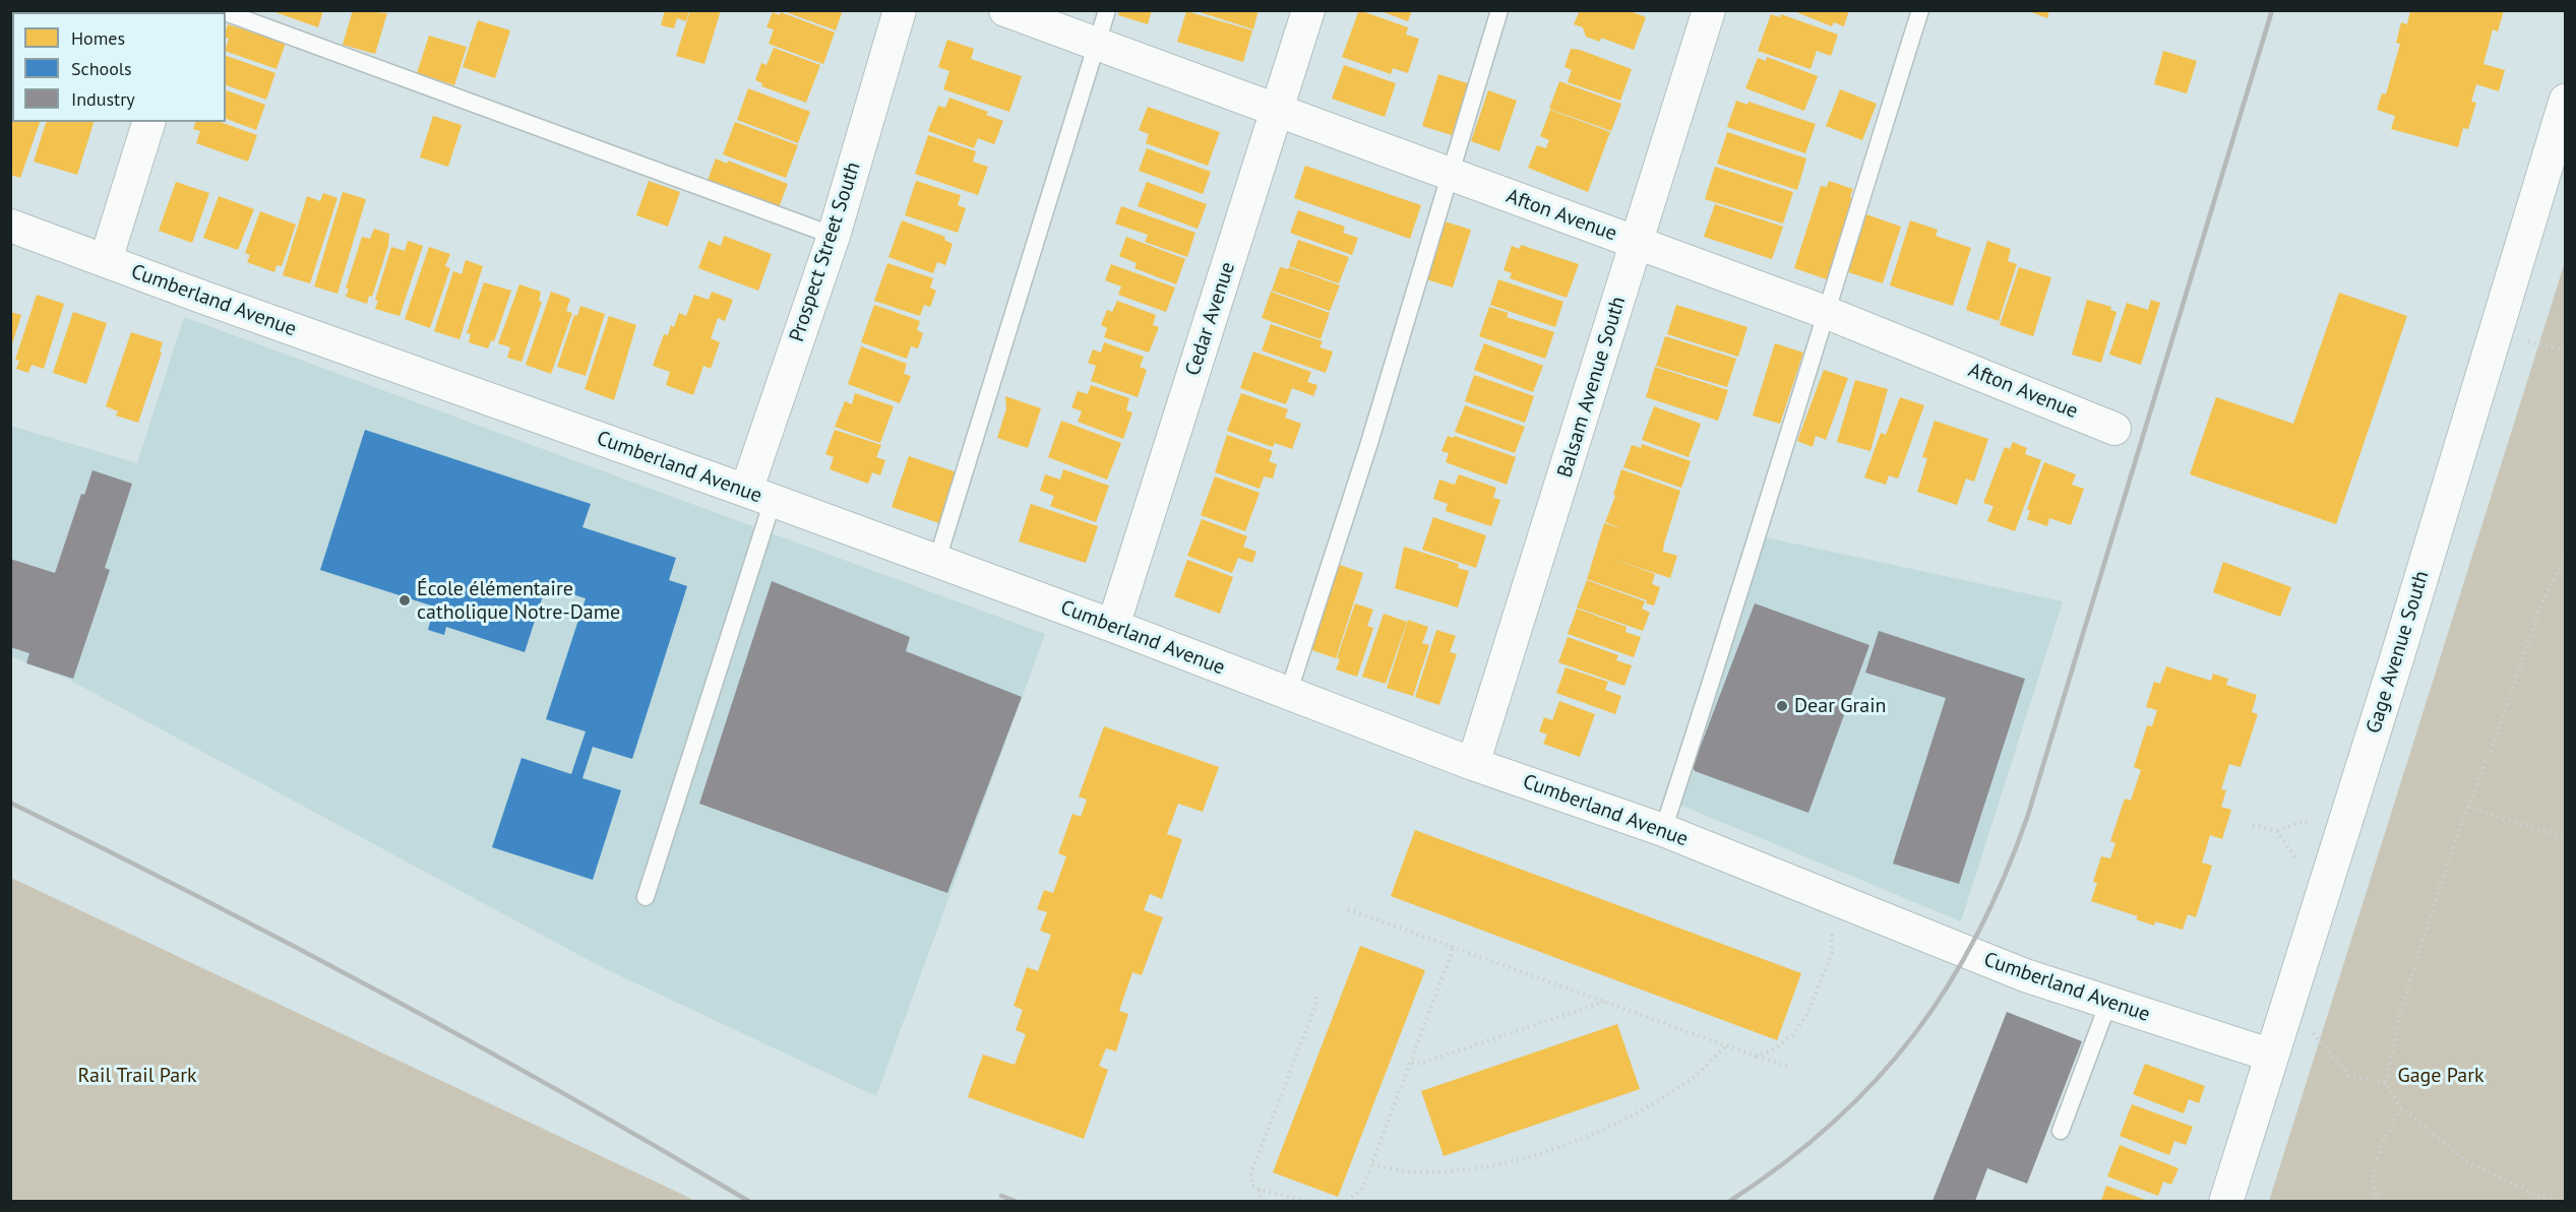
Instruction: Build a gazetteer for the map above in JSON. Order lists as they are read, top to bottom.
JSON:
{
  "streets": {
    "street": [
      "Afton Avenue",
      "Prospect Street South",
      "Cumberland Avenue",
      "Cedar Avenue",
      "Balsam Avenue South",
      "Gage Avenue South"
    ]
  },
  "crossings": [
    ["Afton Avenue", "Cedar Avenue"],
    ["Afton Avenue", "Balsam Avenue South"],
    ["Prospect Street South", "Cumberland Avenue"],
    ["Cumberland Avenue", "Cedar Avenue"],
    ["Cumberland Avenue", "Balsam Avenue South"],
    ["Cumberland Avenue", "Gage Avenue South"]
  ],
  "parks": ["Rail Trail Park", "Gage Park"],
  "places": ["École élémentaire catholique Notre-Dame", "Dear Grain"],
  "legend": ["Homes", "Schools", "Industry"]
}
